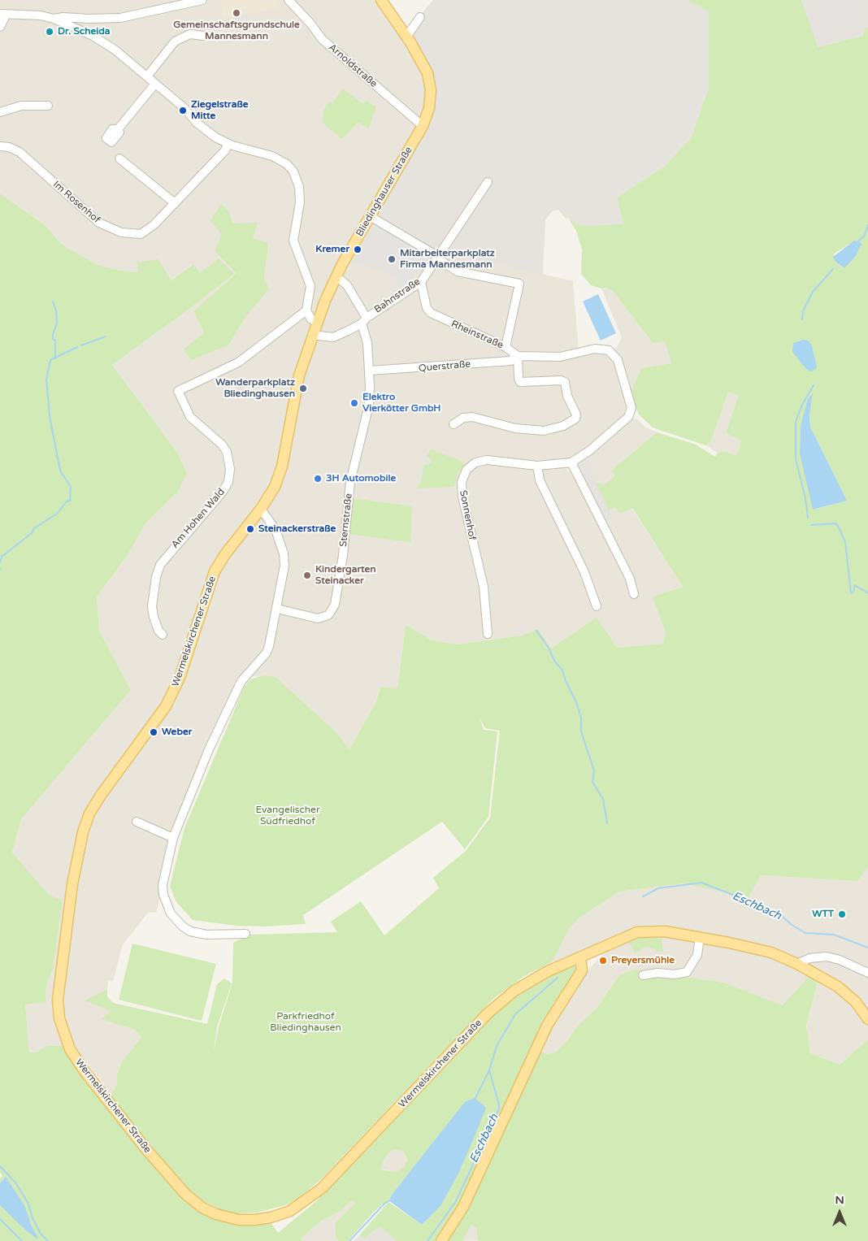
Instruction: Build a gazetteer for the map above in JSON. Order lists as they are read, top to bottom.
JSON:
{
  "streets": {
    "main road": ["Bliedinghauser Straße", "Wermelskirchener Straße"],
    "street": [
      "Arnoldstraße",
      "Im Rosenhof",
      "Bahnstraße",
      "Rheinstraße",
      "Querstraße",
      "Sonnenhof",
      "Am Hohen Wald",
      "Sternstraße"
    ]
  },
  "crossings": [
    ["Arnoldstraße", "Bliedinghauser Straße"],
    ["Bliedinghauser Straße", "Bahnstraße"],
    ["Bliedinghauser Straße", "Sternstraße"],
    ["Bliedinghauser Straße", "Wermelskirchener Straße"],
    ["Bahnstraße", "Rheinstraße"],
    ["Bahnstraße", "Sternstraße"],
    ["Rheinstraße", "Querstraße"],
    ["Rheinstraße", "Sonnenhof"],
    ["Querstraße", "Sonnenhof"],
    ["Querstraße", "Sternstraße"]
  ],
  "water": ["Eschbach"],
  "parks": ["Evangelischer Südfriedhof", "Parkfriedhof Bliedinghausen"],
  "places": [
    "Gemeinschaftsgrundschule Mannesmann",
    "Dr. Scheida",
    "Ziegelstraße Mitte",
    "Kremer",
    "Mitarbeiterparkplatz Firma Mannesmann",
    "Wanderparkplatz Bliedinghausen",
    "Elektro Vierkötter GmbH",
    "3H Automobile",
    "Steinackerstraße",
    "Kindergarten Steinacker",
    "Weber",
    "WTT",
    "Preyersmühle"
  ],
  "north": "top"
}
